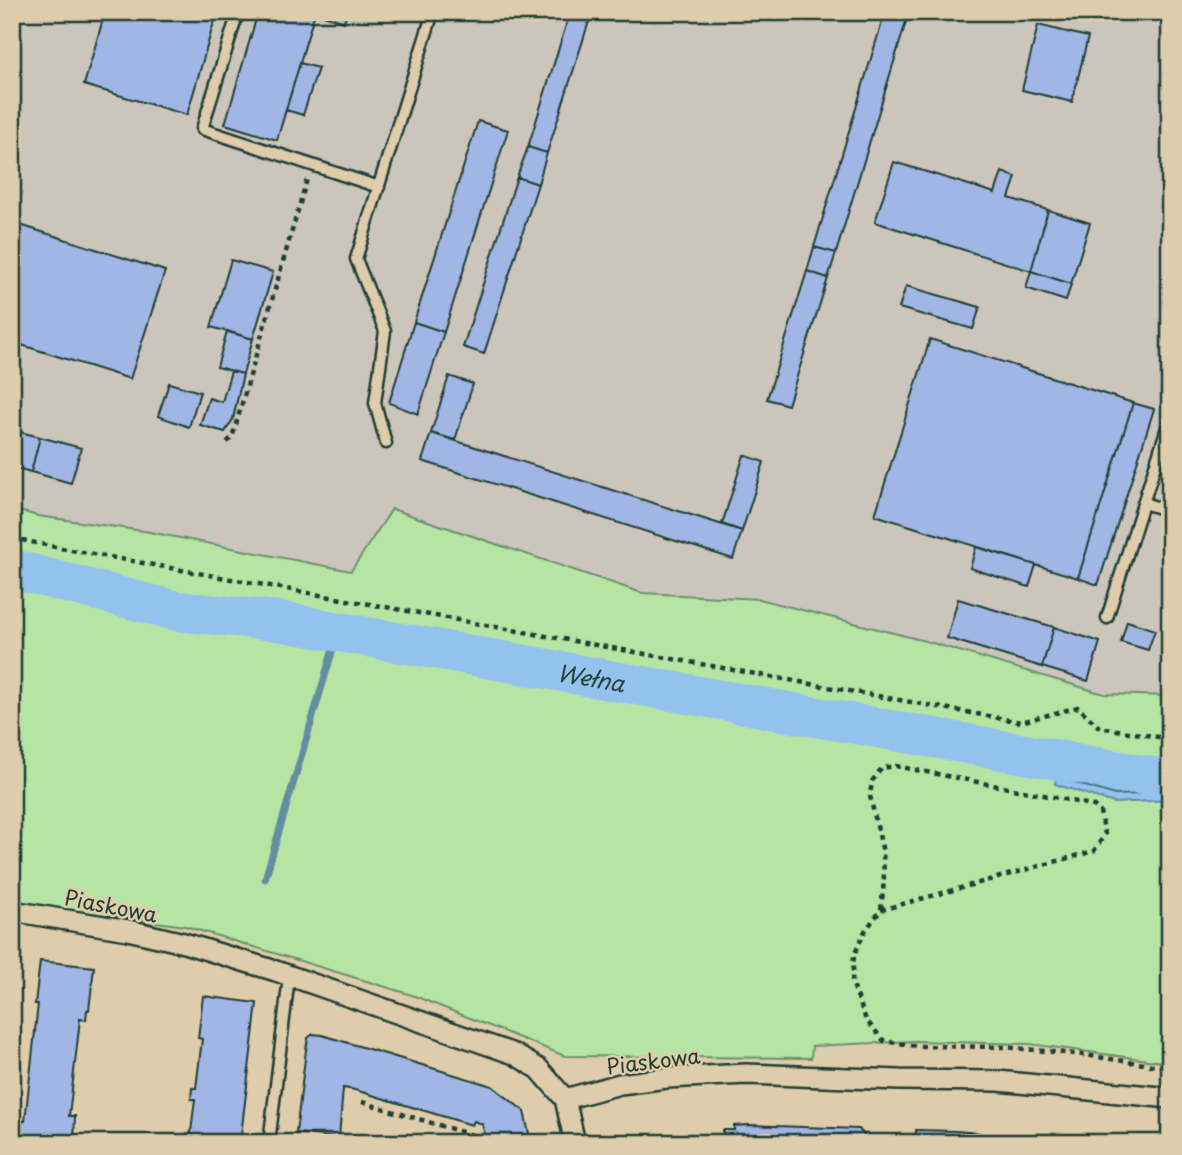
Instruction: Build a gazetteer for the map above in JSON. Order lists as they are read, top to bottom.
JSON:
{
  "streets": {
    "street": ["Piaskowa"]
  },
  "water": ["Wełna"]
}
